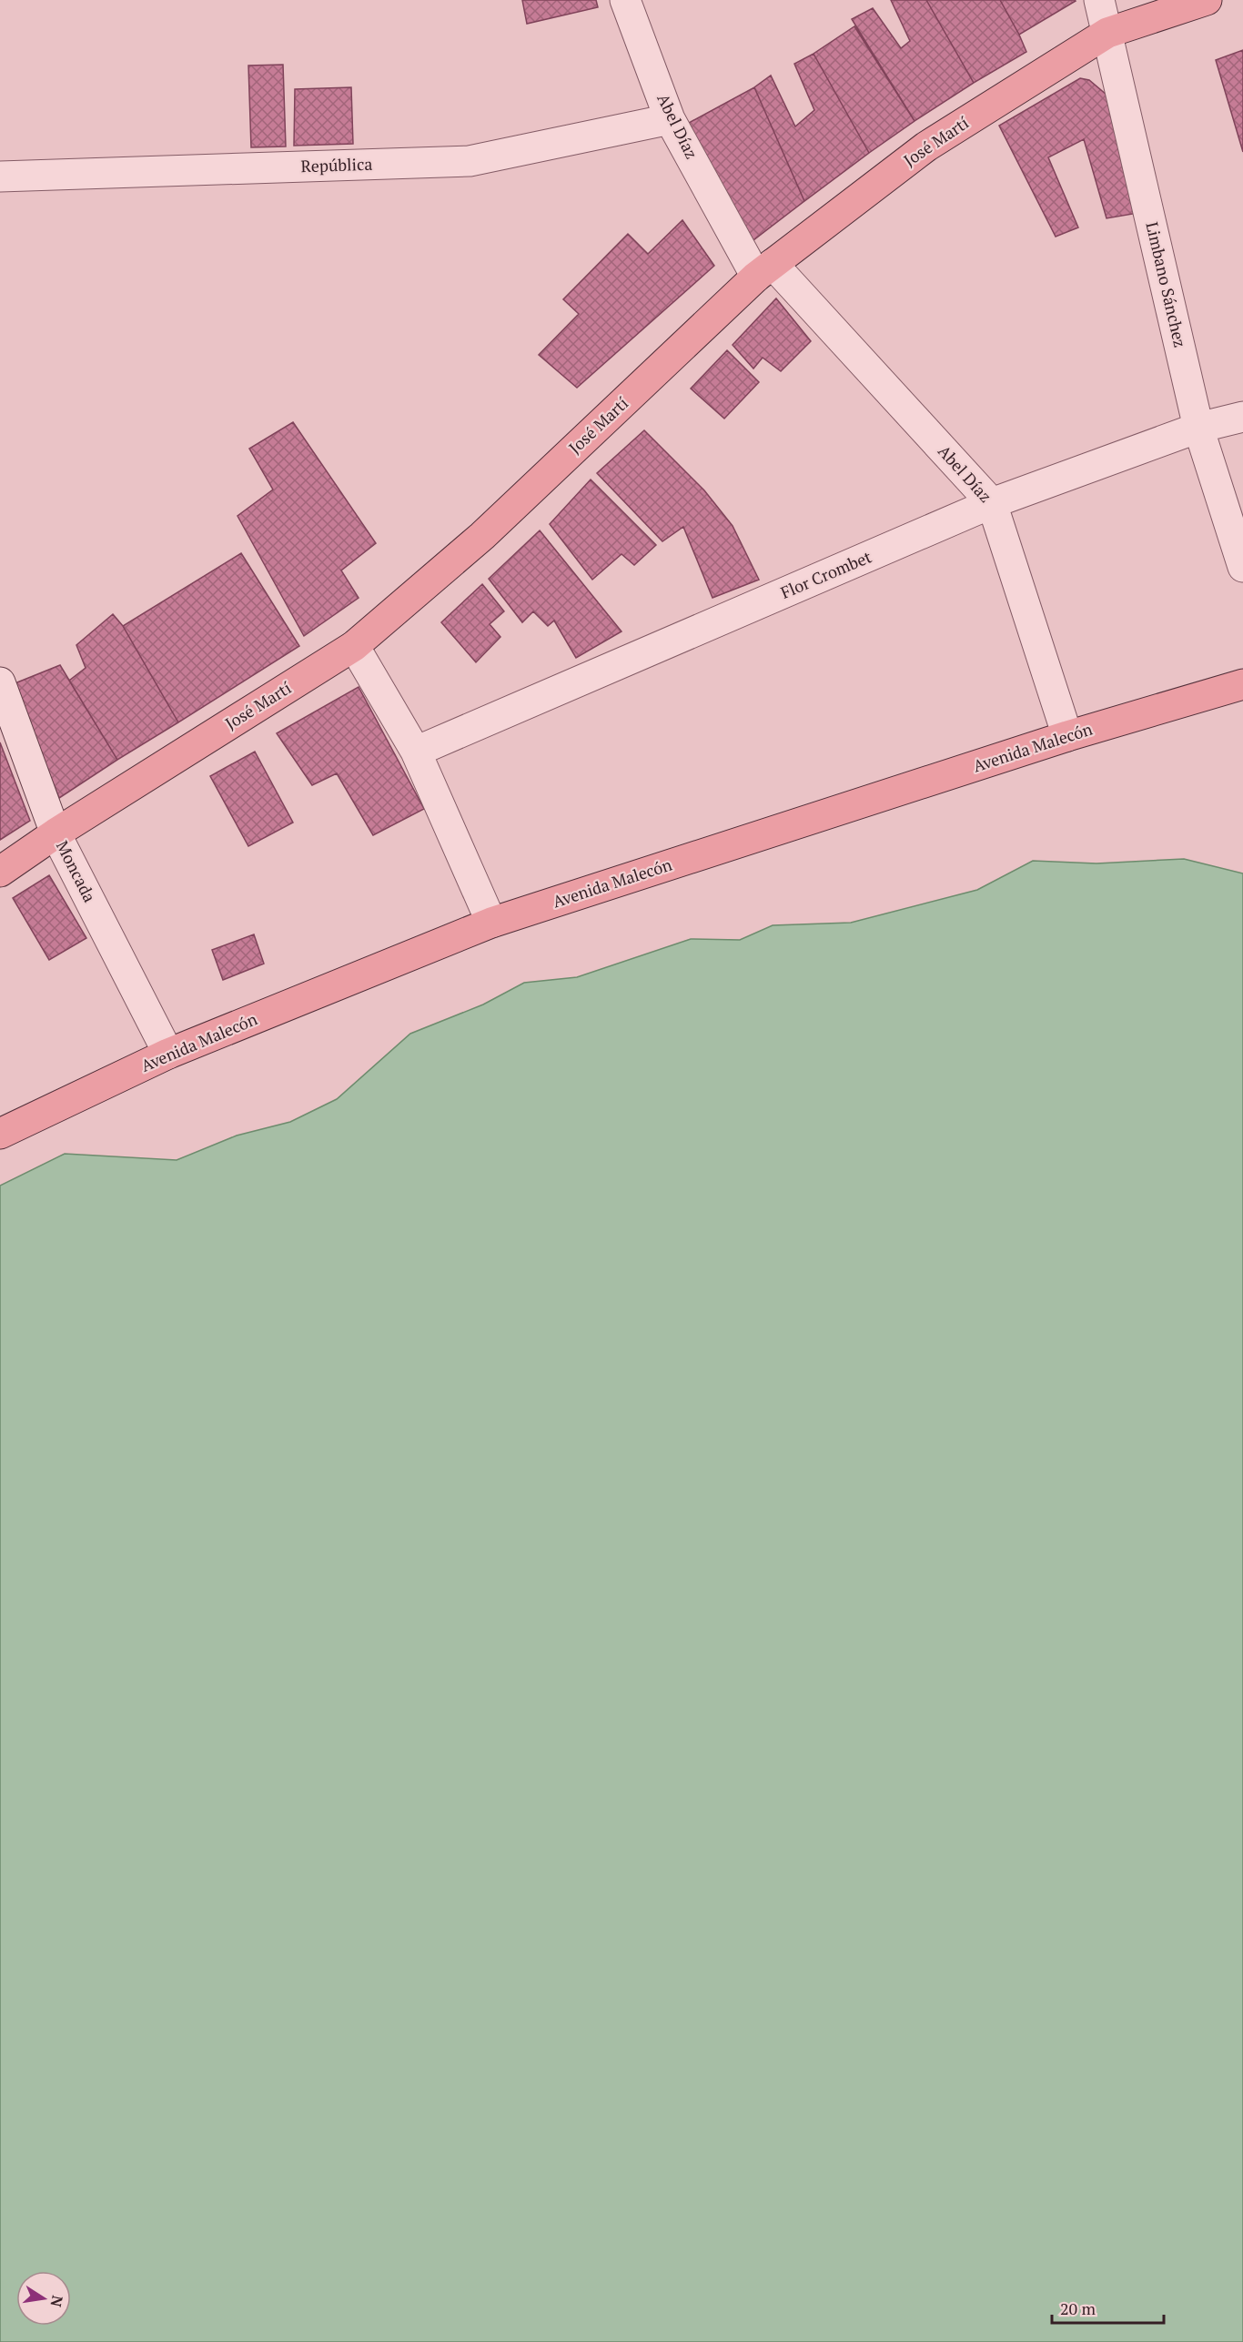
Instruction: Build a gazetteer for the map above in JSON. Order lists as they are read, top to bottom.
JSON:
{
  "streets": {
    "main road": ["José Martí", "Avenida Malecón"],
    "street": [
      "Abel Díaz",
      "República",
      "Limbano Sánchez",
      "Flor Crombet",
      "Moncada"
    ]
  },
  "crossings": [
    ["Abel Díaz", "José Martí"],
    ["Abel Díaz", "República"],
    ["Abel Díaz", "Flor Crombet"],
    ["Abel Díaz", "Avenida Malecón"],
    ["José Martí", "Limbano Sánchez"],
    ["José Martí", "Moncada"],
    ["Limbano Sánchez", "Flor Crombet"],
    ["Avenida Malecón", "Moncada"]
  ],
  "scale_bar": "20 m",
  "north": "right"
}
